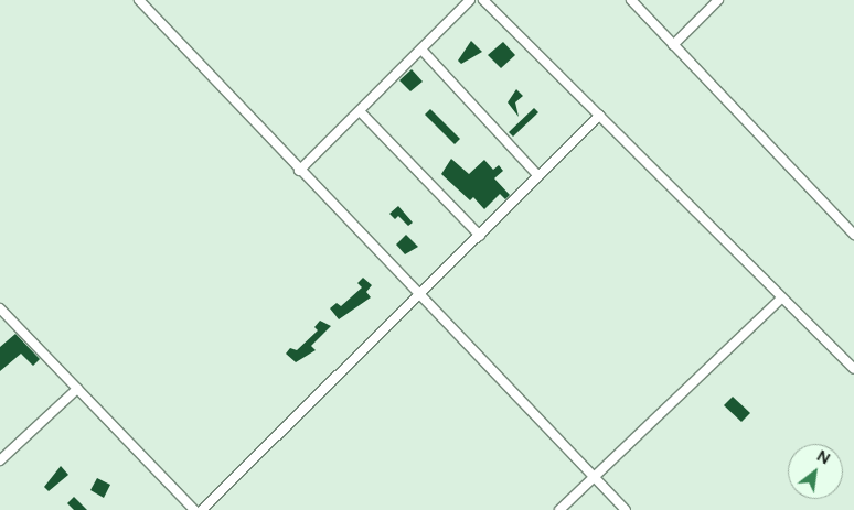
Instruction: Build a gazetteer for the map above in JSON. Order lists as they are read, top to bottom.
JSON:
{
  "north": "top right"
}
